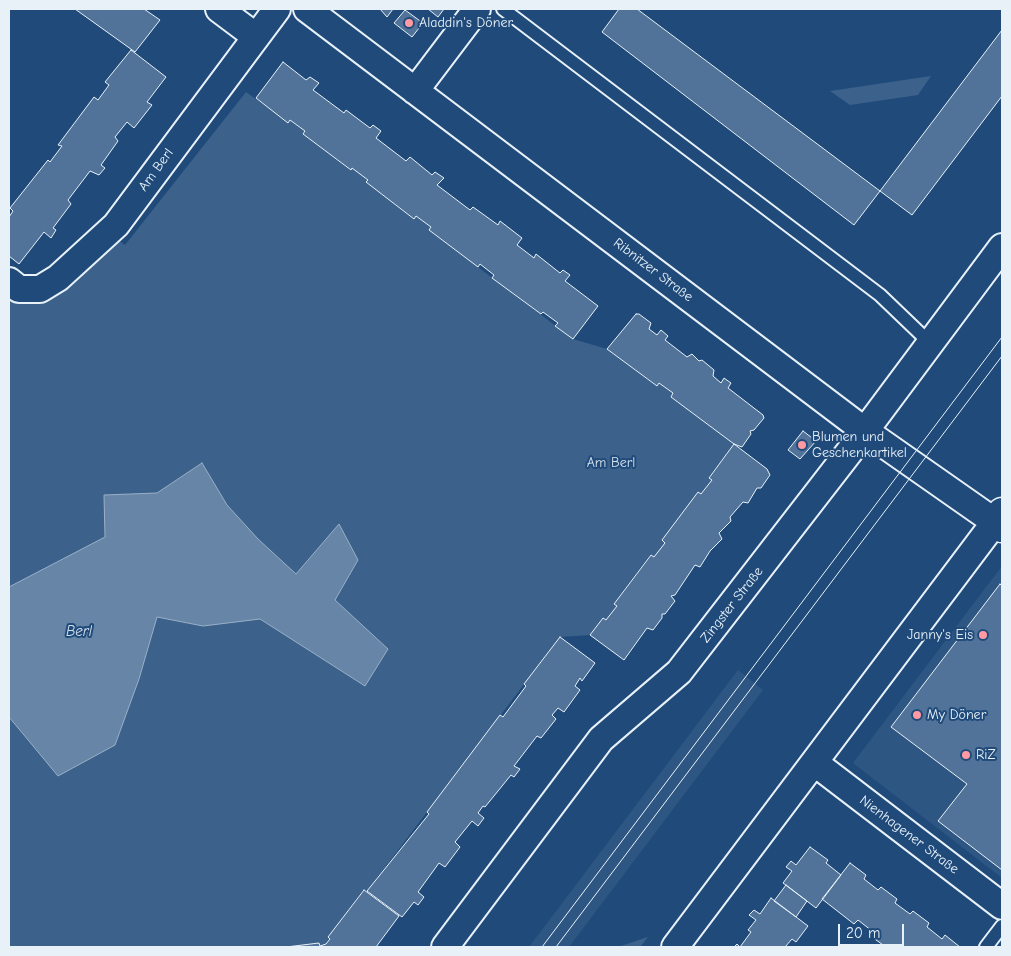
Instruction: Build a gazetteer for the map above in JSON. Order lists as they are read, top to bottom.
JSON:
{
  "streets": {
    "street": [
      "Am Berl",
      "Ribnitzer Straße",
      "Zingster Straße",
      "Nienhagener Straße"
    ]
  },
  "crossings": [
    ["Ribnitzer Straße", "Zingster Straße"]
  ],
  "water": ["Berl"],
  "parks": ["Am Berl"],
  "places": [
    "Aladdin's Döner",
    "Blumen und Geschenkartikel",
    "Janny's Eis",
    "My Döner",
    "RiZ"
  ],
  "scale_bar": "20 m"
}
